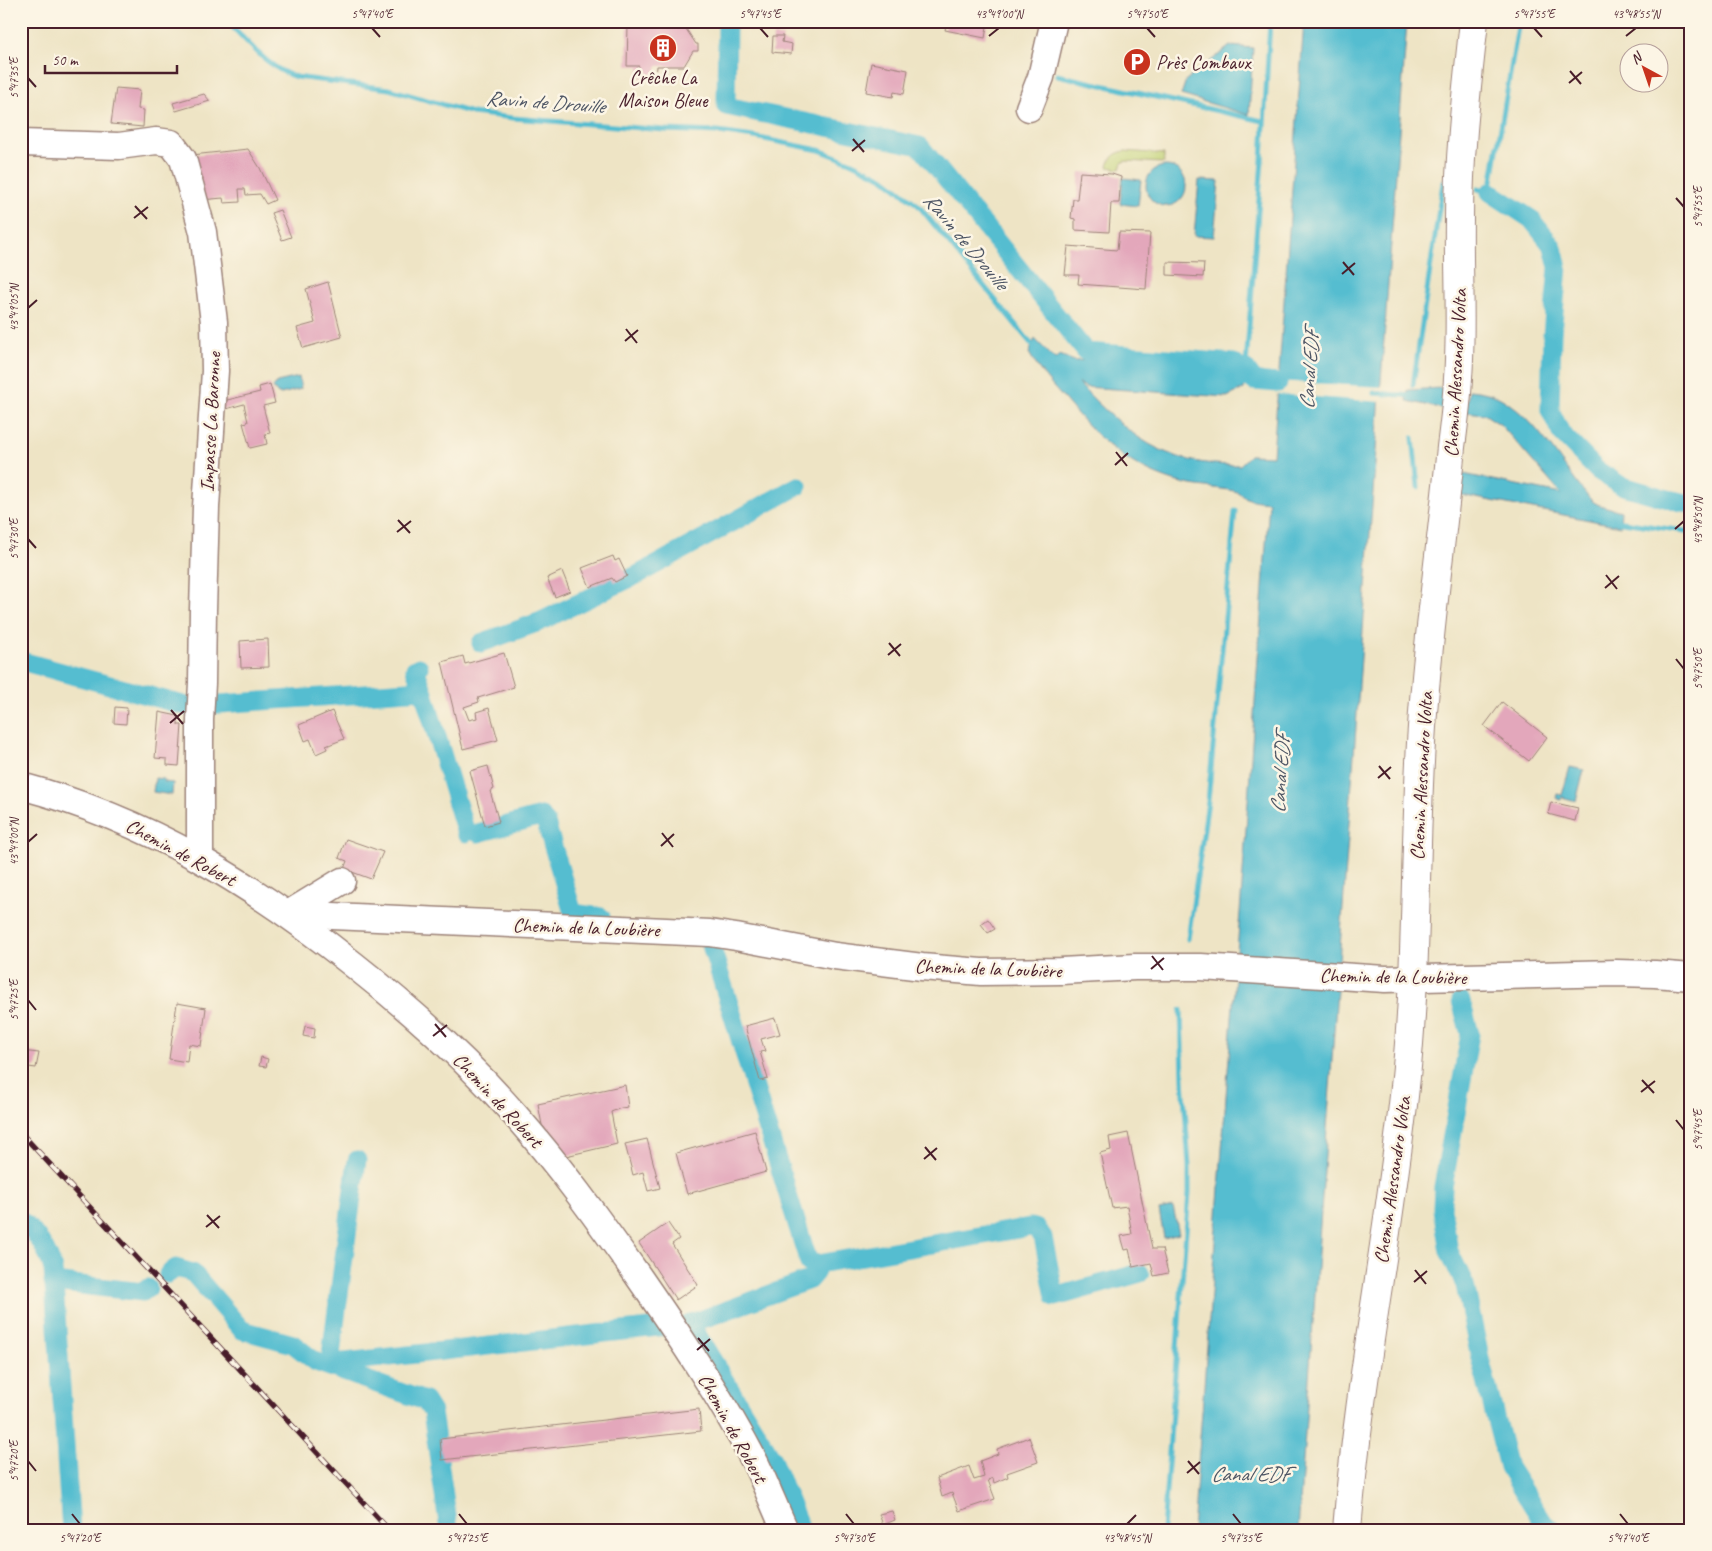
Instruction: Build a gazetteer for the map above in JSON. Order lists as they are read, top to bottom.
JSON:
{
  "streets": {
    "main road": ["Chemin Alessandro Volta"],
    "street": ["Impasse La Baronne", "Chemin de Robert", "Chemin de la Loubière"]
  },
  "crossings": [
    ["Chemin Alessandro Volta", "Chemin de la Loubière"],
    ["Impasse La Baronne", "Chemin de Robert"],
    ["Chemin de Robert", "Chemin de la Loubière"]
  ],
  "water": ["Ravin de Drouille", "Canal EDF"],
  "places": {
    "building": ["Crêche La Maison Bleue"],
    "parking": ["Près Combaux"]
  },
  "scale_bar": "50 m",
  "north": "top left",
  "coordinates": [
    "5°47'40\"E",
    "5°47'45\"E",
    "43°49'00\"N",
    "5°47'50\"E",
    "5°47'55\"E",
    "43°48'55\"N",
    "5°47'35\"E",
    "43°49'05\"N",
    "43°48'50\"N",
    "5°47'30\"E",
    "5°47'25\"E",
    "5°47'20\"E",
    "43°48'45\"N"
  ]
}
